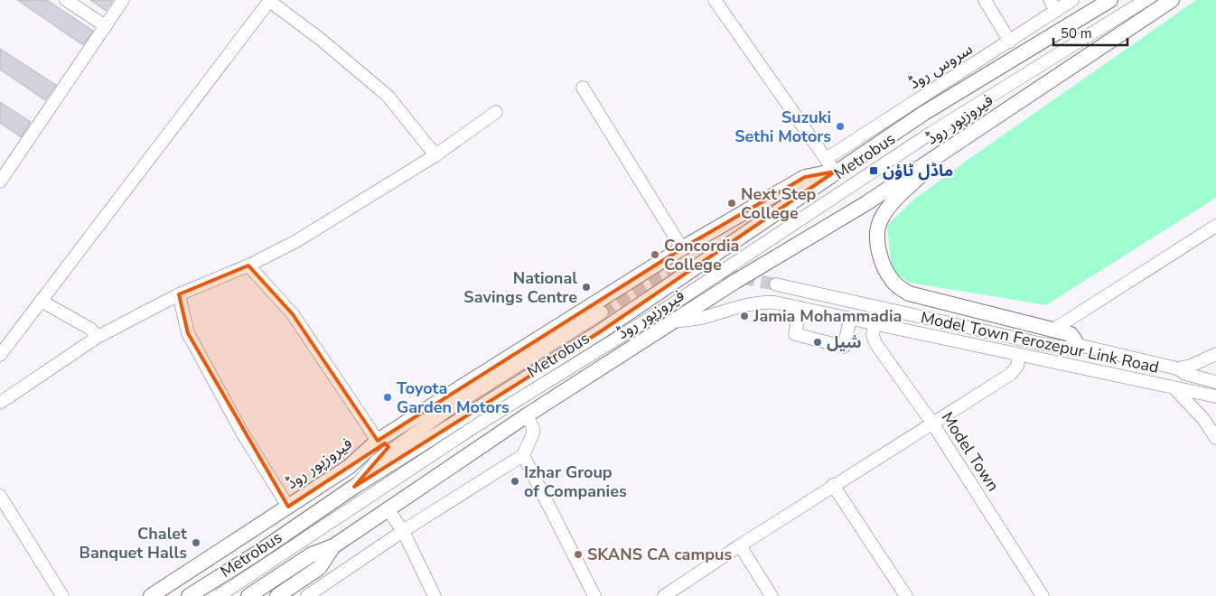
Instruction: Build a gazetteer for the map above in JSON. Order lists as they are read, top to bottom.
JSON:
{
  "streets": {
    "main road": ["فیروزپور روڈ"],
    "street": [
      "سروس روڈ",
      "Metrobus",
      "Model Town Ferozepur Link Road",
      "Model Town"
    ]
  },
  "crossings": [
    ["فیروزپور روڈ", "Model Town Ferozepur Link Road"],
    ["Model Town Ferozepur Link Road", "Model Town"]
  ],
  "places": {
    "other": [
      "Suzuki Sethi Motors",
      "Next Step College",
      "Concordia College",
      "National Savings Centre",
      "Jamia Mohammadia",
      "شیل",
      "Toyota Garden Motors",
      "Izhar Group of Companies",
      "Chalet Banquet Halls",
      "SKANS CA campus"
    ],
    "transit": ["ماڈل ٹاؤن"]
  },
  "scale_bar": "50 m"
}
